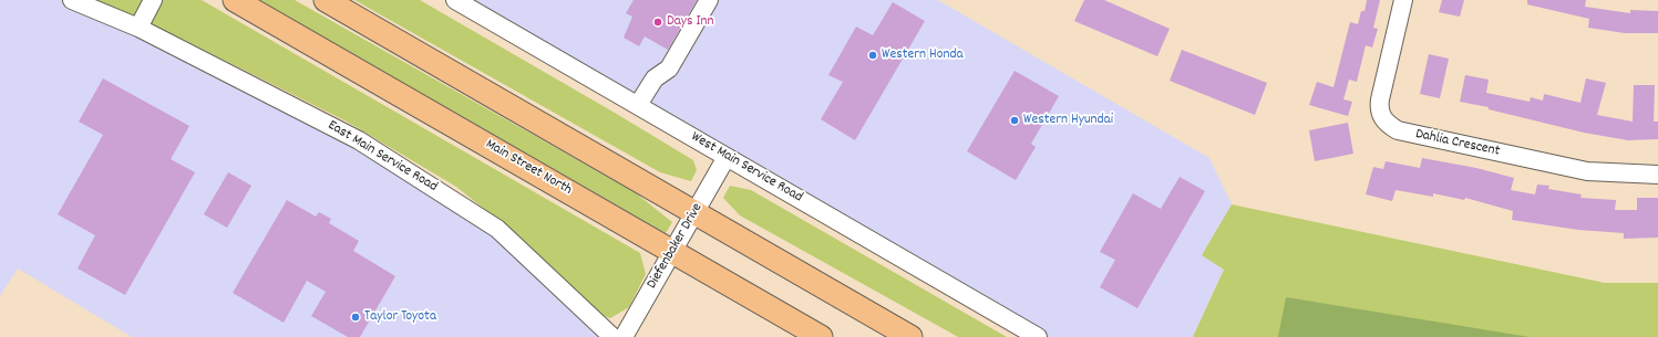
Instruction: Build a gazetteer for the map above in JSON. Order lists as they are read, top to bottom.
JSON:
{
  "streets": {
    "main road": ["Main Street North"],
    "street": [
      "Dahlia Crescent",
      "East Main Service Road",
      "West Main Service Road",
      "Diefenbaker Drive"
    ]
  },
  "crossings": [
    ["Main Street North", "Diefenbaker Drive"],
    ["West Main Service Road", "Diefenbaker Drive"]
  ],
  "places": [
    "Days Inn",
    "Western Honda",
    "Western Hyundai",
    "Taylor Toyota"
  ]
}
